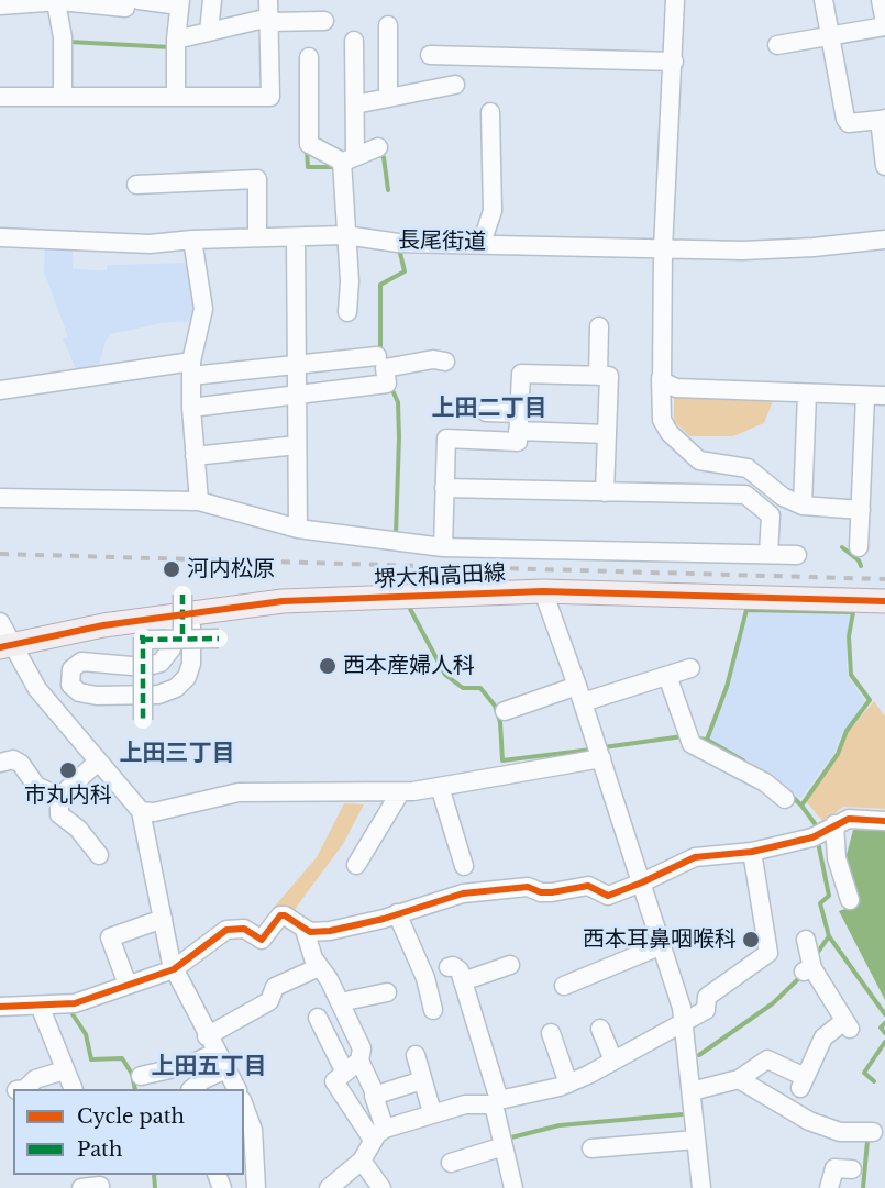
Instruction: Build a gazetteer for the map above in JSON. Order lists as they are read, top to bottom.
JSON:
{
  "streets": {
    "main road": ["堺大和高田線"],
    "street": ["長尾街道"]
  },
  "districts": ["上田二丁目", "上田三丁目", "上田五丁目"],
  "places": [
    "河内松原",
    "西本産婦人科",
    "市丸内科",
    "西本耳鼻咽喉科"
  ],
  "legend": ["Cycle path", "Path"]
}
